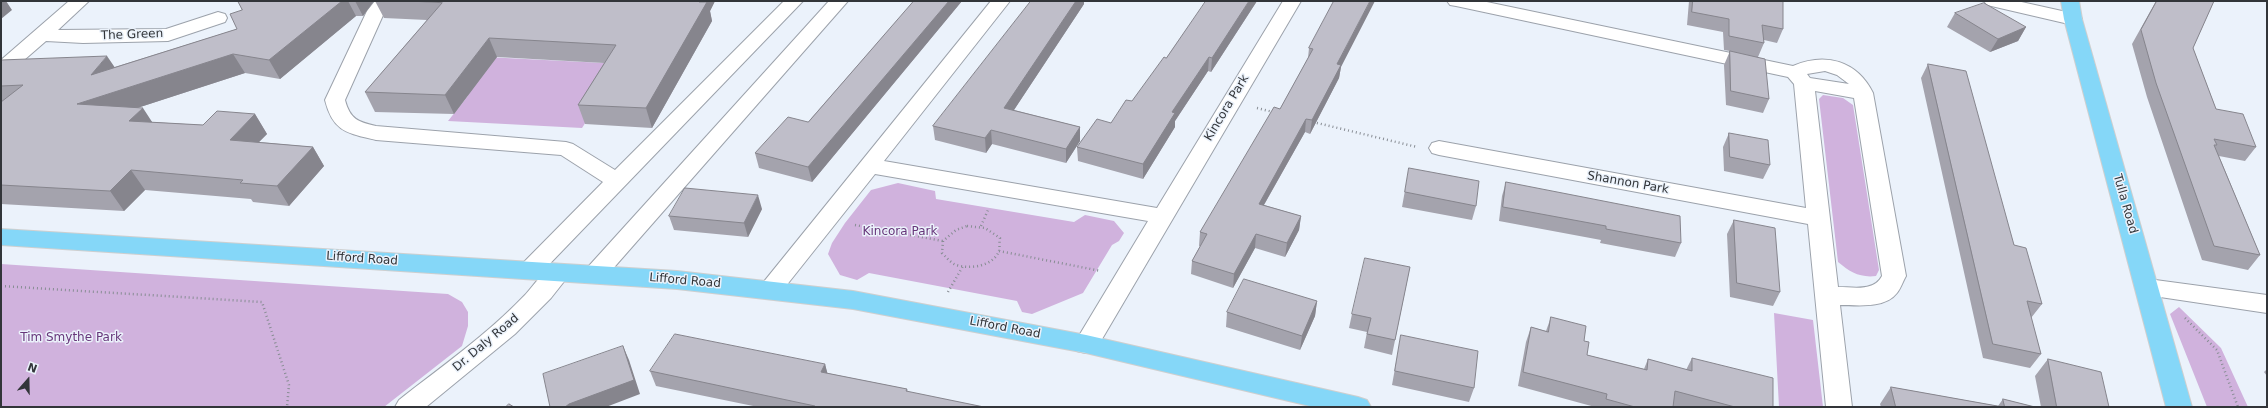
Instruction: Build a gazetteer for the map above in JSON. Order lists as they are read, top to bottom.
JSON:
{
  "streets": {
    "main road": ["Tulla Road", "Lifford Road"],
    "street": [
      "The Green",
      "Kincora Park",
      "Shannon Park",
      "Dr. Daly Road"
    ]
  },
  "crossings": [
    ["Kincora Park", "Lifford Road"],
    ["Lifford Road", "Dr. Daly Road"]
  ],
  "parks": ["Kincora Park", "Tim Smythe Park"],
  "north": "top"
}
